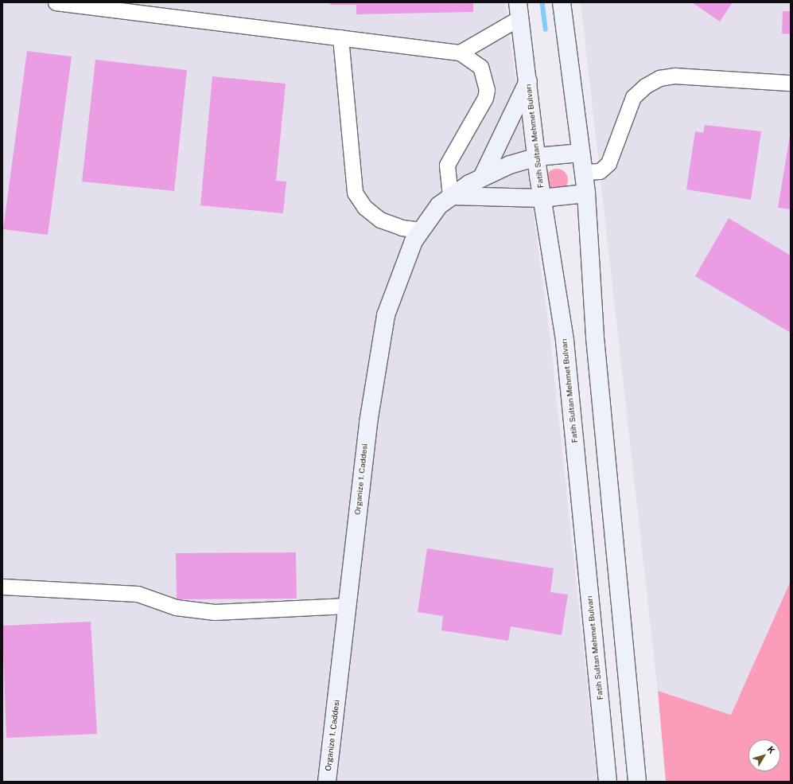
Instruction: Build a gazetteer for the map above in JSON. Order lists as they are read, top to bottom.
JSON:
{
  "streets": {
    "main road": ["Fatih Sultan Mehmet Bulvarı", "Organize 1. Caddesi"]
  },
  "crossings": [
    ["Fatih Sultan Mehmet Bulvarı", "Organize 1. Caddesi"]
  ],
  "north": "top right"
}
